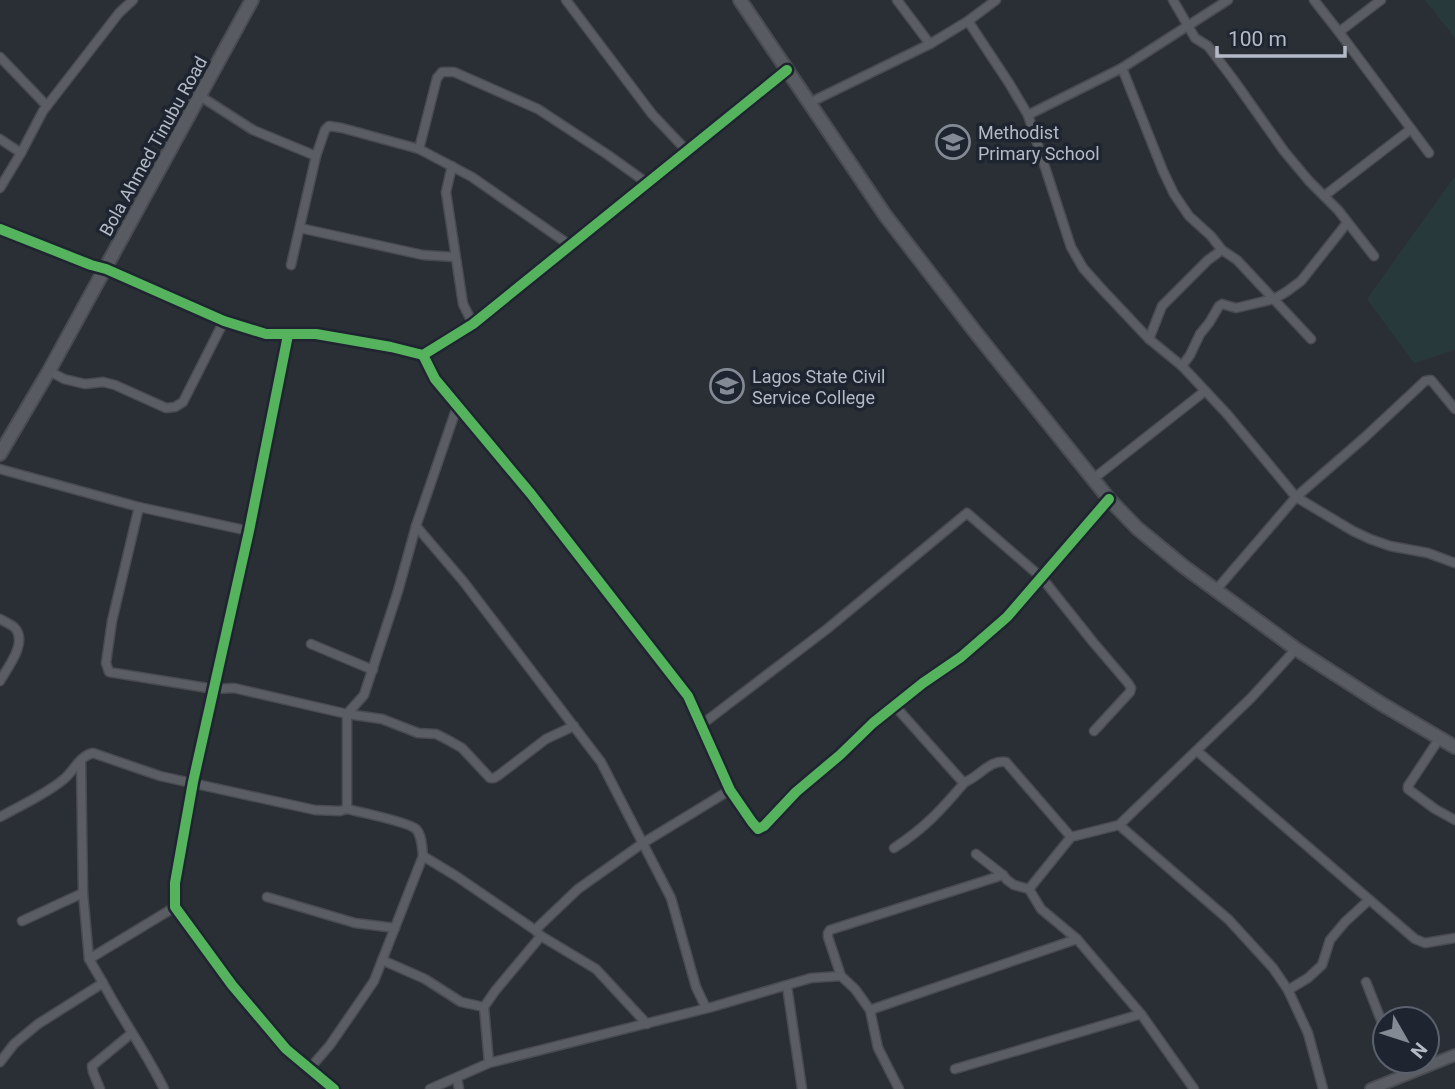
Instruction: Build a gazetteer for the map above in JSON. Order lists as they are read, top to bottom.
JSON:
{
  "streets": {
    "main road": ["Bola Ahmed Tinubu Road"]
  },
  "places": {
    "school or university": ["Methodist Primary School", "Lagos State Civil Service College"]
  },
  "scale_bar": "100 m",
  "north": "bottom right"
}
